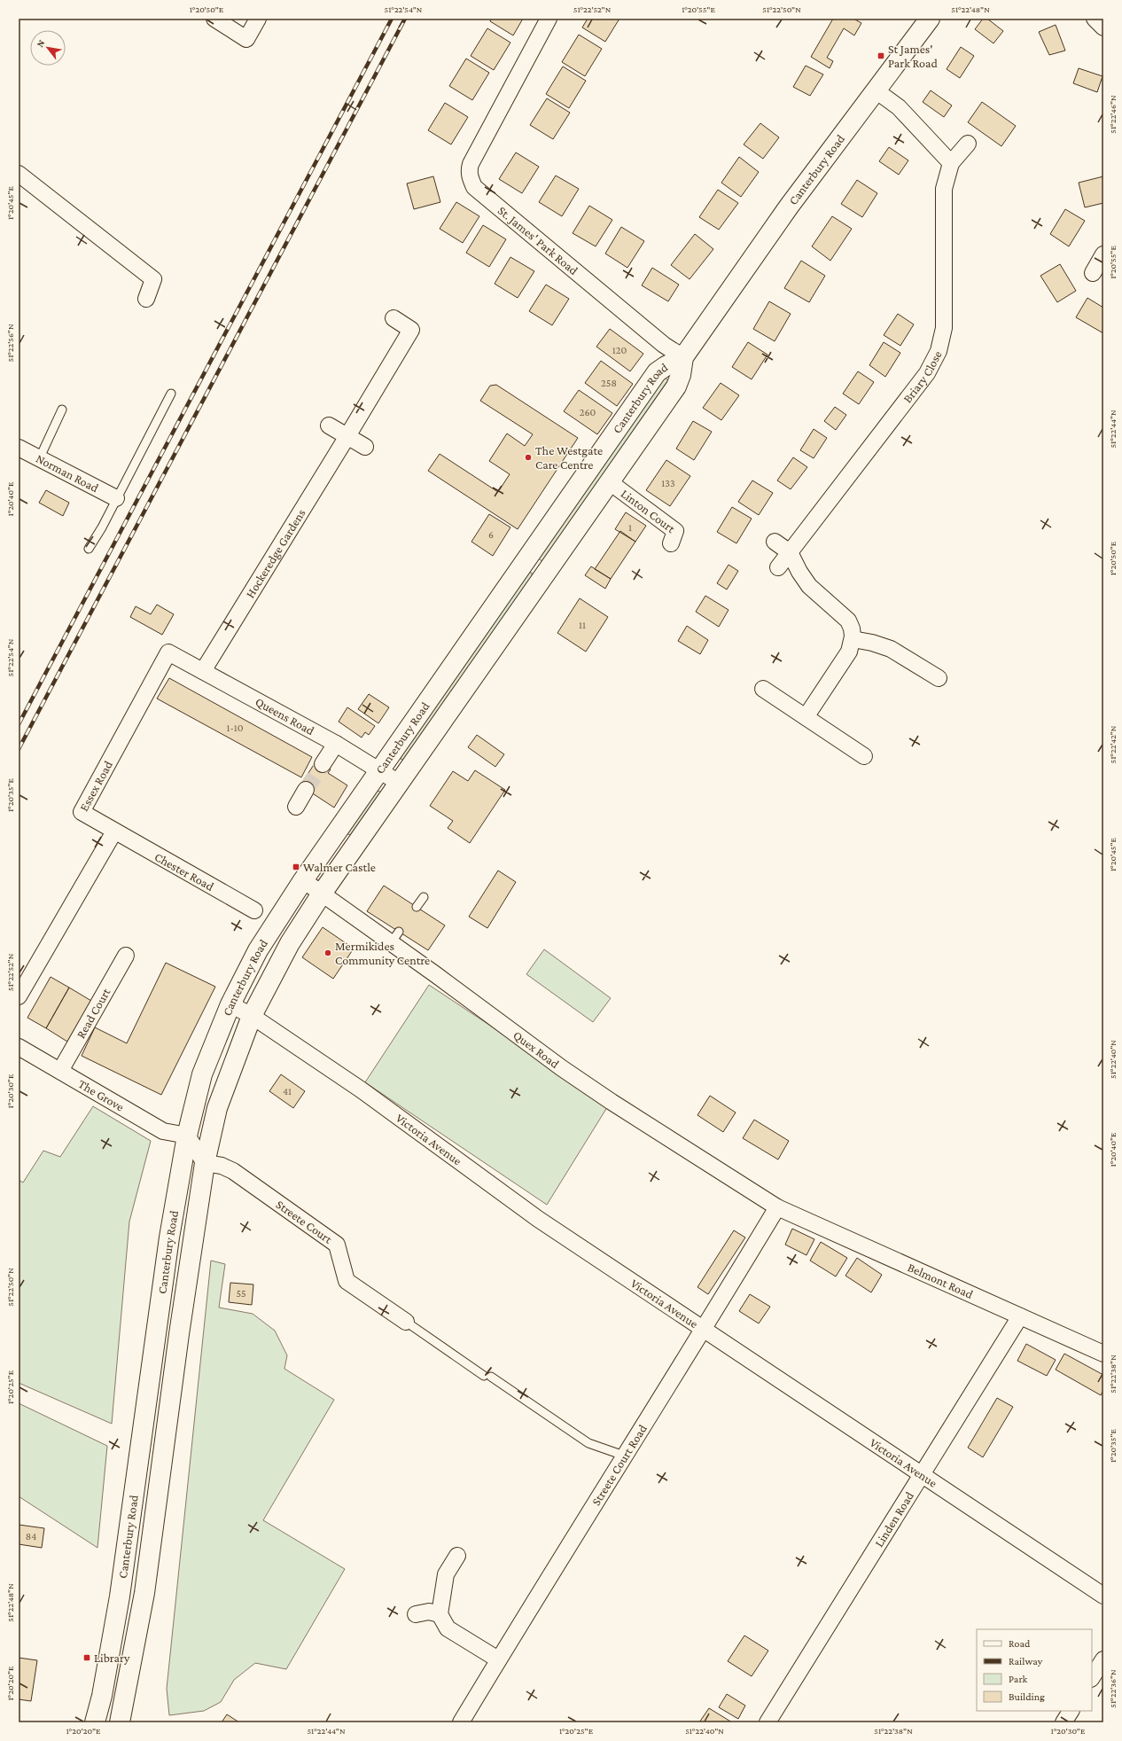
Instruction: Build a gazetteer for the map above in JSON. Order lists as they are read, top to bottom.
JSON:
{
  "streets": {
    "highway": ["Canterbury Road"],
    "street": [
      "St. James' Park Road",
      "Briary Close",
      "Norman Road",
      "Linton Court",
      "Hockeredge Gardens",
      "Queens Road",
      "Essex Road",
      "Chester Road",
      "Read Court",
      "Quex Road",
      "The Grove",
      "Victoria Avenue",
      "Streete Court",
      "Belmont Road",
      "Streete Court Road",
      "Linden Road"
    ]
  },
  "crossings": [
    ["Canterbury Road", "St. James' Park Road"],
    ["Canterbury Road", "Linton Court"],
    ["Canterbury Road", "Queens Road"],
    ["Canterbury Road", "Quex Road"],
    ["Canterbury Road", "The Grove"],
    ["Canterbury Road", "Victoria Avenue"],
    ["Canterbury Road", "Streete Court"],
    ["Hockeredge Gardens", "Queens Road"],
    ["Queens Road", "Essex Road"],
    ["Essex Road", "Chester Road"],
    ["Read Court", "The Grove"],
    ["Quex Road", "Belmont Road"],
    ["Quex Road", "Streete Court Road"],
    ["Victoria Avenue", "Streete Court Road"],
    ["Victoria Avenue", "Linden Road"],
    ["Streete Court", "Streete Court Road"],
    ["Belmont Road", "Streete Court Road"],
    ["Belmont Road", "Linden Road"]
  ],
  "places": {
    "transit": ["St James' Park Road", "Walmer Castle", "Library"],
    "other": ["The Westgate Care Centre", "Mermikides Community Centre"]
  },
  "house_numbers": [
    "120",
    "258",
    "260",
    "133",
    "1",
    "6",
    "11",
    "1-10",
    "41",
    "55",
    "84"
  ],
  "legend": [
    "Road",
    "Railway",
    "Park",
    "Building"
  ],
  "north": "top left",
  "coordinates": [
    "1°20'50\"E",
    "51°22'54\"N",
    "51°22'52\"N",
    "1°20'55\"E",
    "51°22'50\"N",
    "51°22'48\"N",
    "51°22'46\"N",
    "1°20'45\"E",
    "51°22'56\"N",
    "51°22'44\"N",
    "1°20'40\"E",
    "51°22'42\"N",
    "1°20'35\"E",
    "51°22'40\"N",
    "1°20'30\"E",
    "51°22'38\"N",
    "1°20'25\"E",
    "1°20'20\"E",
    "51°22'36\"N"
  ]
}
